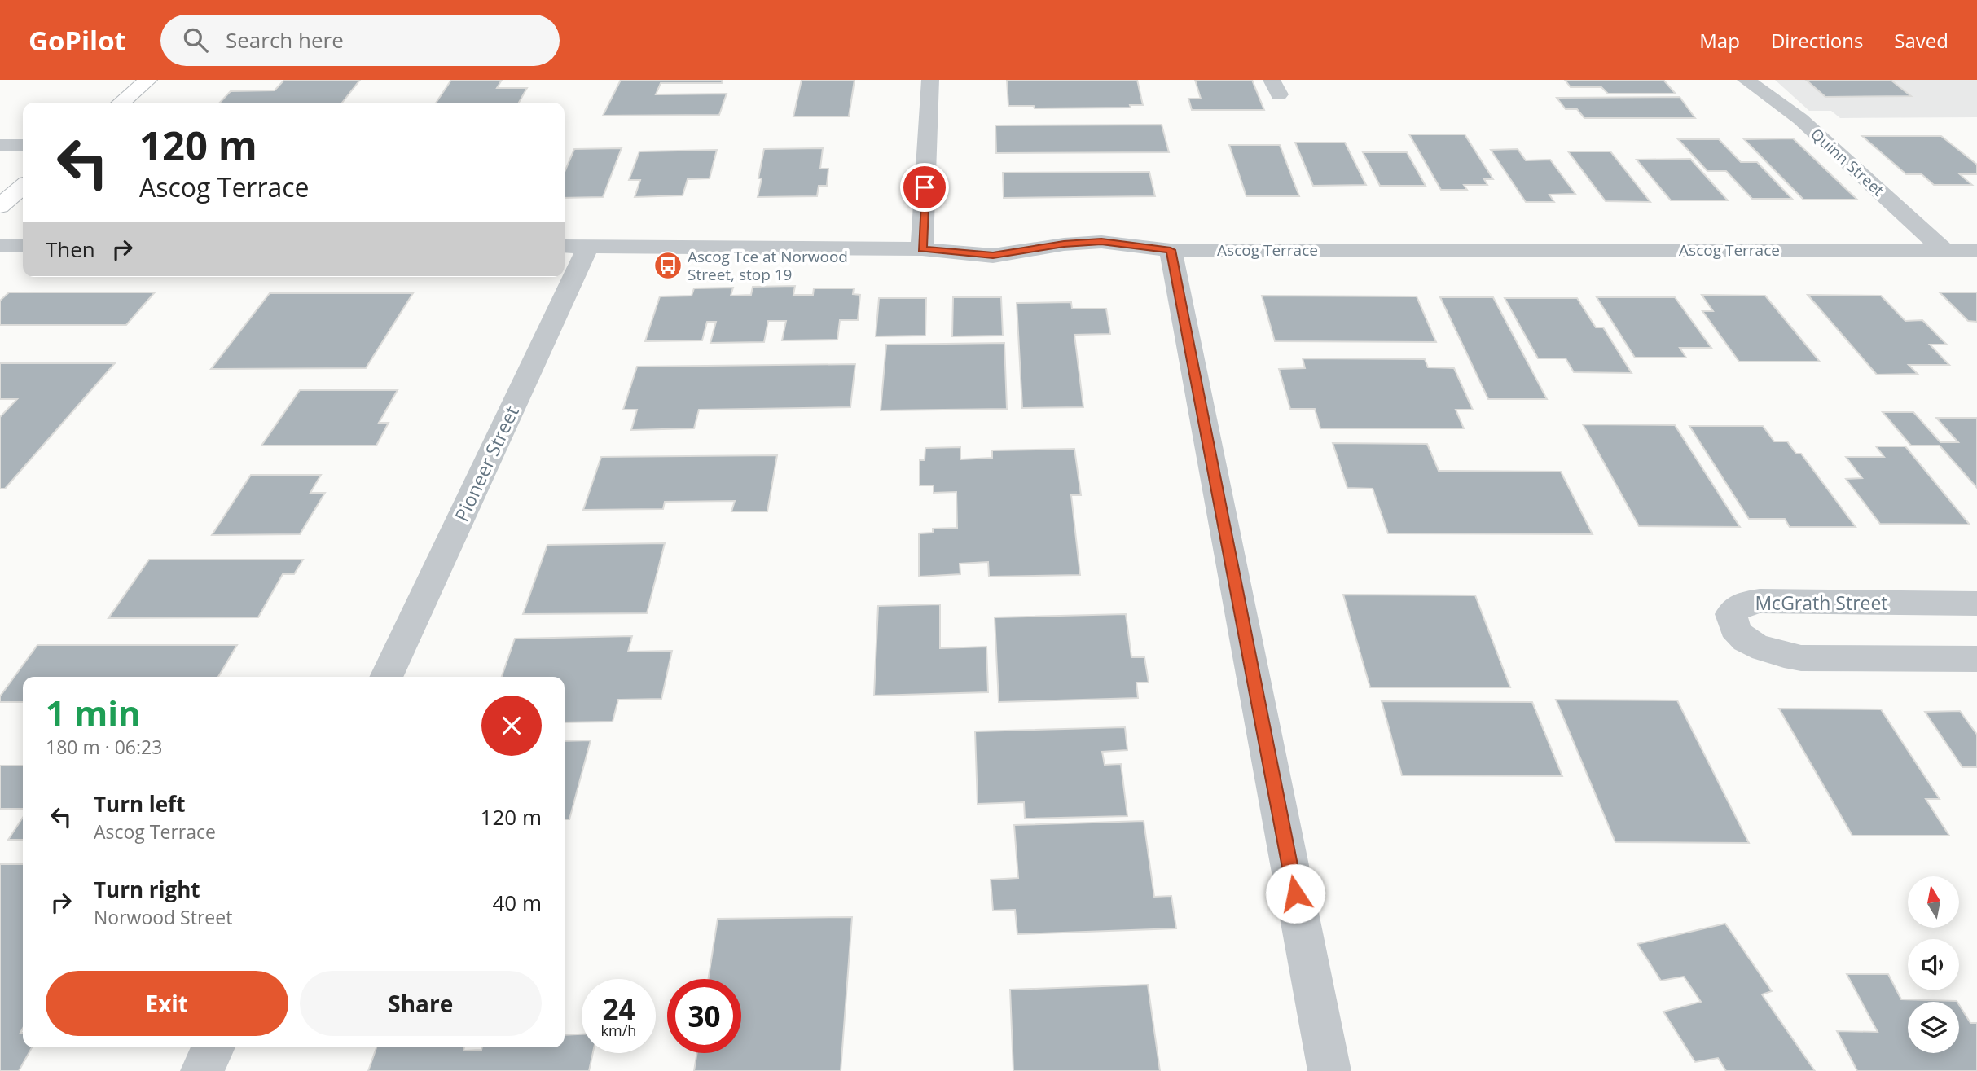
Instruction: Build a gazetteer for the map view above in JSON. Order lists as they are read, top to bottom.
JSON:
{
  "streets": {
    "street": [
      "Quinn Street",
      "Ascog Terrace",
      "Pioneer Street",
      "McGrath Street"
    ]
  },
  "crossings": [
    ["Quinn Street", "Ascog Terrace"],
    ["Ascog Terrace", "Pioneer Street"]
  ],
  "places": {
    "bus stop": ["Ascog Tce at Norwood Street, stop 19"]
  },
  "north": "top",
  "page": {
    "header": "GoPilot",
    "search": "Search here",
    "nav": ["Map", "Directions", "Saved"],
    "turn": ["120 m", "Ascog Terrace"],
    "then": "Then",
    "heading": ["1 min", "180 m · 06:23"],
    "list": [
      {
        "name": "Turn left",
        "note": "Ascog Terrace",
        "value": "120 m"
      },
      {
        "name": "Turn right",
        "note": "Norwood Street",
        "value": "40 m"
      }
    ],
    "buttons": ["Exit", "Share"],
    "speed": "24 km/h",
    "limit": "30"
  }
}
